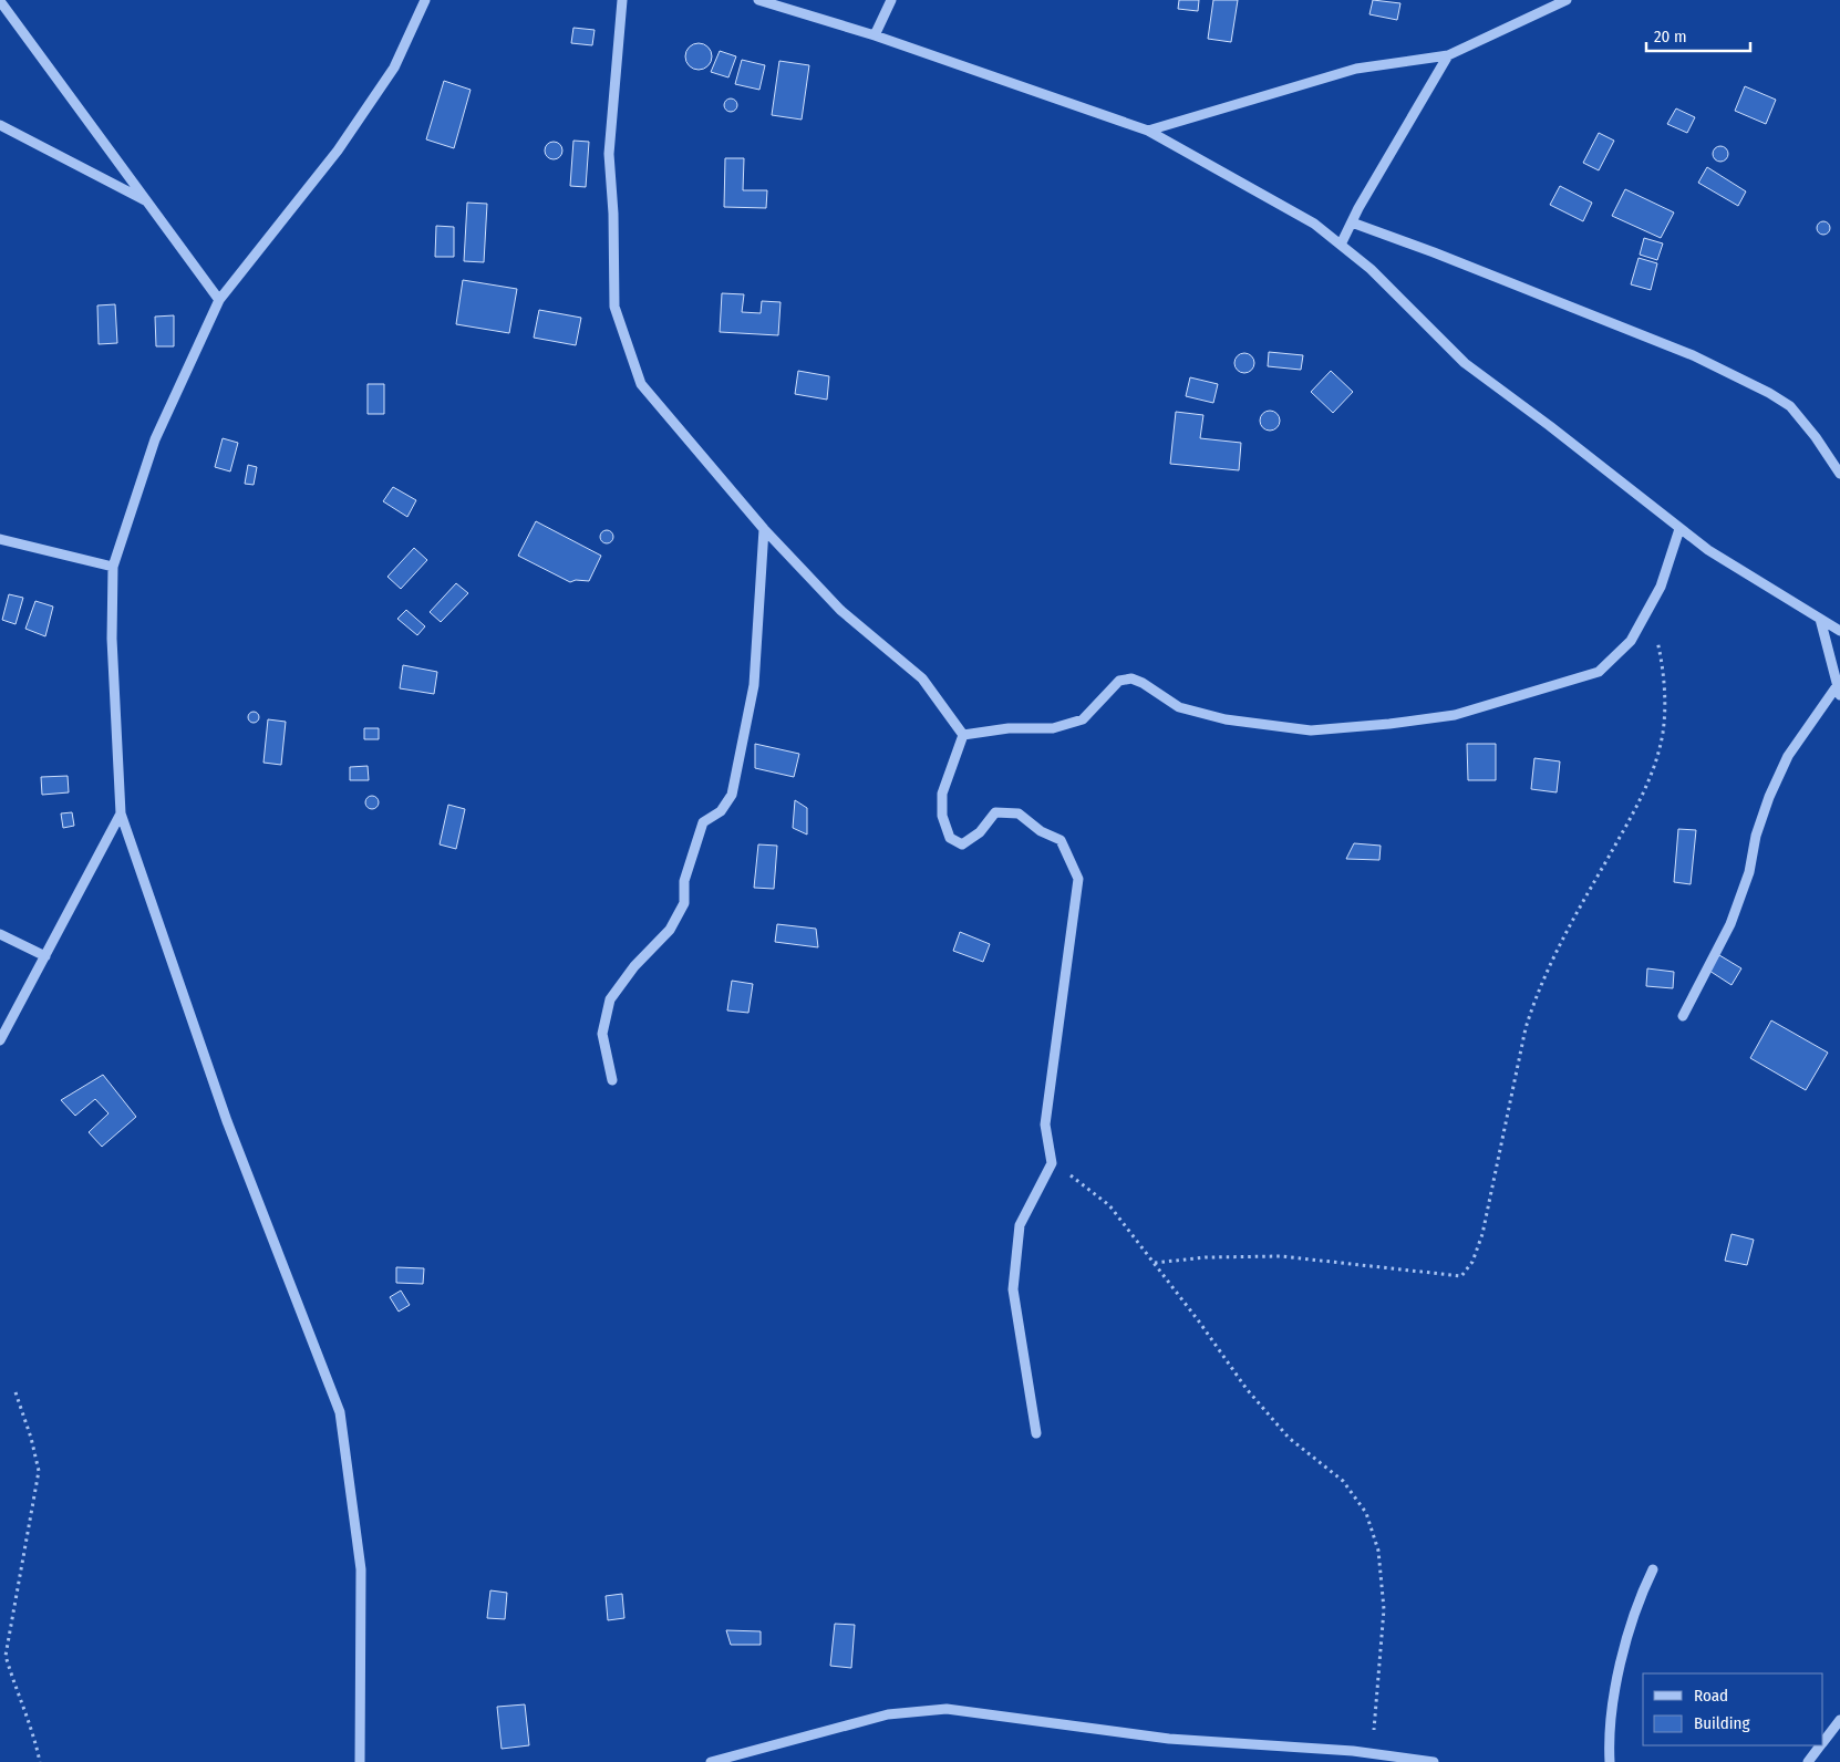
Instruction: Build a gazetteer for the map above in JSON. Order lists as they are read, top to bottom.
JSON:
{
  "legend": ["Road", "Building"],
  "scale_bar": "20 m"
}
